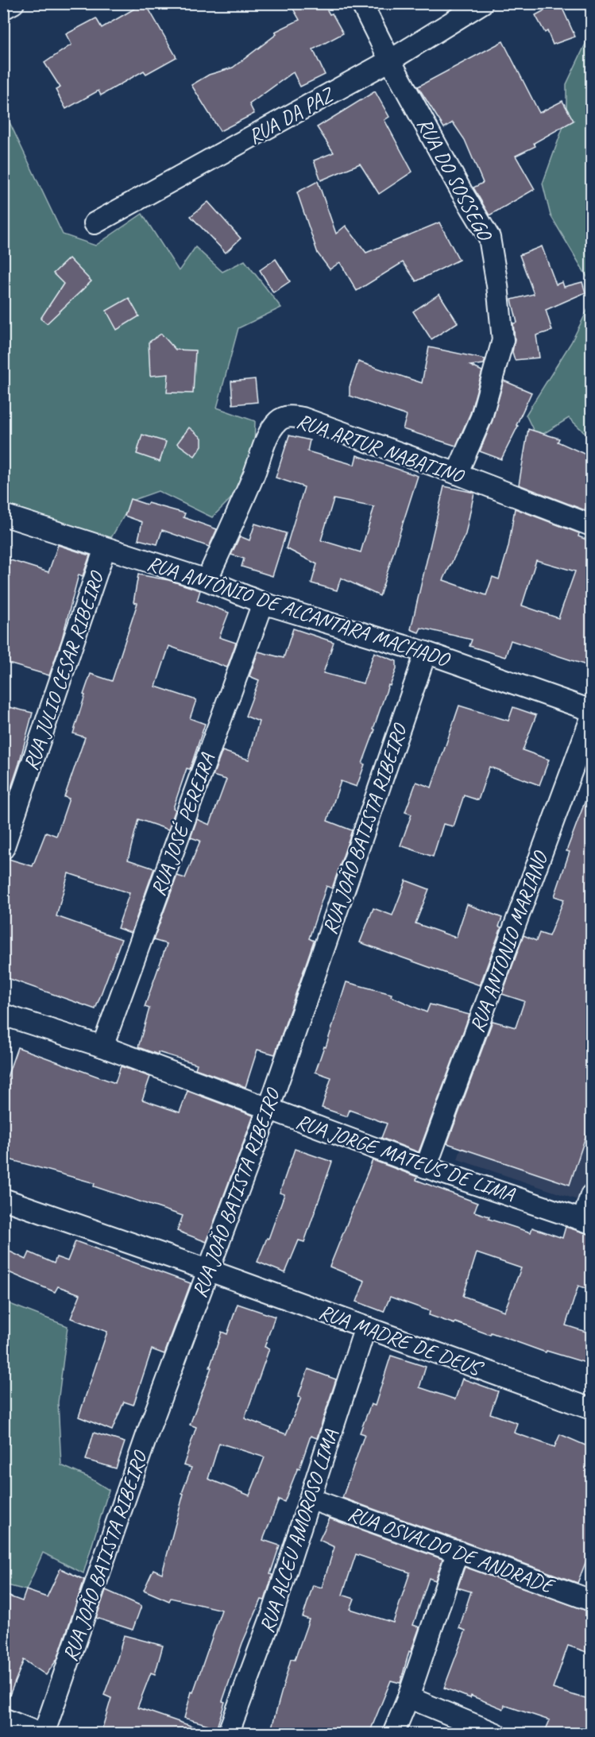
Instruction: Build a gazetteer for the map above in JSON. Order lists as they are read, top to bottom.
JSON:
{
  "streets": {
    "street": [
      "RUA DA PAZ",
      "RUA DO SOSSEGO",
      "RUA ARTUR NABATINO",
      "RUA ANTÔNIO DE ALCANTARA MACHADO",
      "RUA JULIO CESAR RIBEIRO",
      "RUA JOSÉ PEREIRA",
      "RUA JOÃO BATISTA RIBEIRO",
      "RUA ANTONIO MARIANO",
      "RUA JORGE MATEUS DE LIMA",
      "RUA MADRE DE DEUS",
      "RUA ALCEU AMOROSO LIMA",
      "RUA OSVALDO DE ANDRADE"
    ]
  },
  "crossings": [
    ["RUA DA PAZ", "RUA DO SOSSEGO"],
    ["RUA DO SOSSEGO", "RUA ARTUR NABATINO"],
    ["RUA ARTUR NABATINO", "RUA ANTÔNIO DE ALCANTARA MACHADO"],
    ["RUA ANTÔNIO DE ALCANTARA MACHADO", "RUA JULIO CESAR RIBEIRO"],
    ["RUA ANTÔNIO DE ALCANTARA MACHADO", "RUA JOSÉ PEREIRA"],
    ["RUA ANTÔNIO DE ALCANTARA MACHADO", "RUA JOÃO BATISTA RIBEIRO"],
    ["RUA JOSÉ PEREIRA", "RUA JORGE MATEUS DE LIMA"],
    ["RUA JOÃO BATISTA RIBEIRO", "RUA JORGE MATEUS DE LIMA"],
    ["RUA JOÃO BATISTA RIBEIRO", "RUA MADRE DE DEUS"],
    ["RUA ANTONIO MARIANO", "RUA JORGE MATEUS DE LIMA"],
    ["RUA MADRE DE DEUS", "RUA ALCEU AMOROSO LIMA"],
    ["RUA ALCEU AMOROSO LIMA", "RUA OSVALDO DE ANDRADE"]
  ]
}
